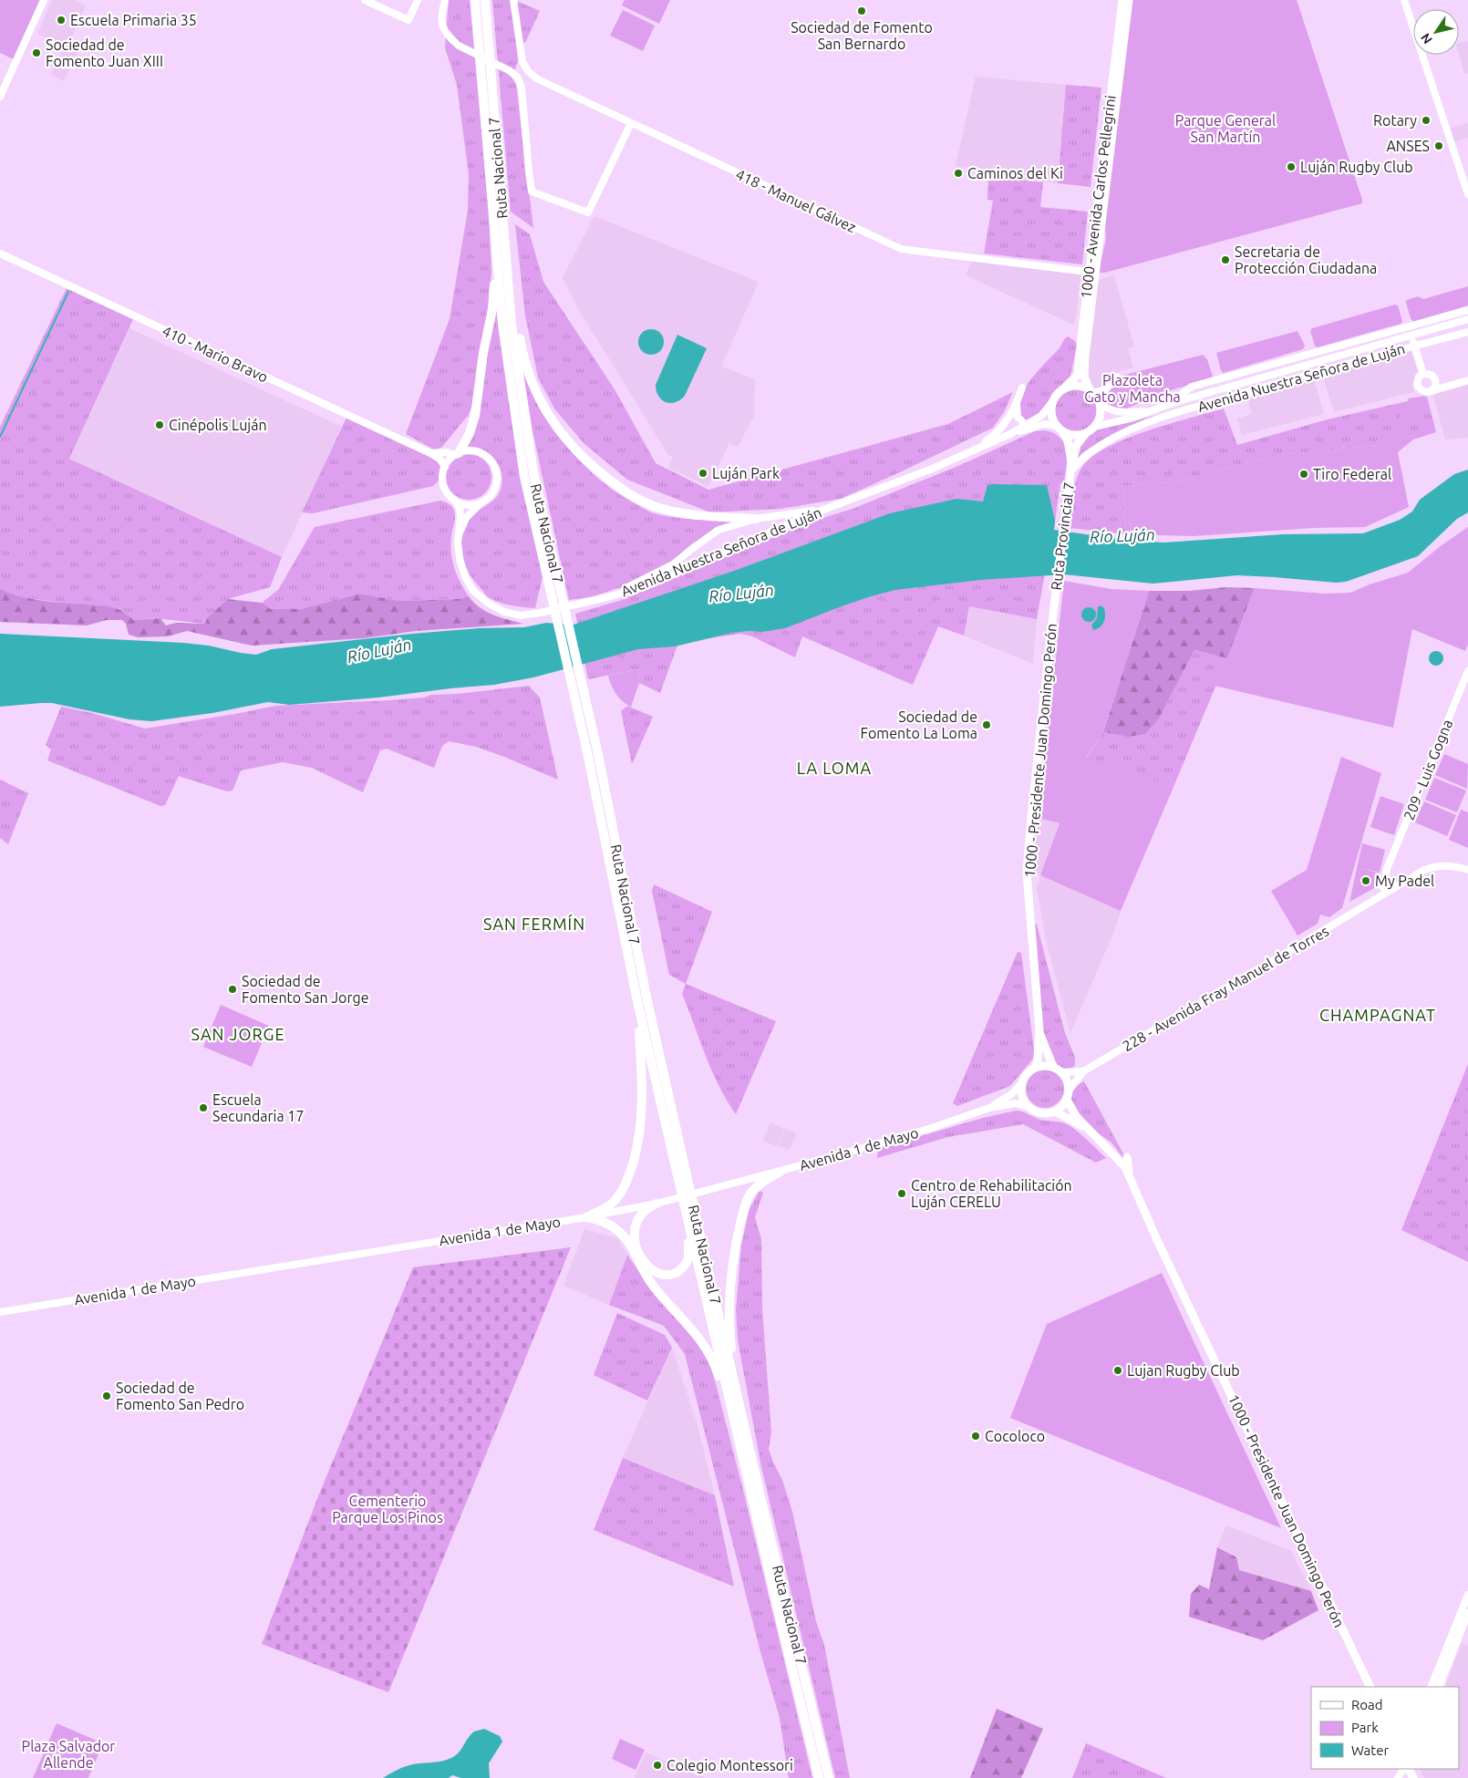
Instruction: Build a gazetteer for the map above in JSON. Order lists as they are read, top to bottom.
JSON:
{
  "streets": {
    "highway": ["Ruta Nacional 7"],
    "main road": [
      "1000 - Avenida Carlos Pellegrini",
      "418 - Manuel Gálvez",
      "410 - Mario Bravo",
      "Avenida Nuestra Señora de Luján",
      "Ruta Provincial 7",
      "1000 - Presidente Juan Domingo Perón",
      "209 - Luis Gogna",
      "228 - Avenida Fray Manuel de Torres",
      "Avenida 1 de Mayo"
    ]
  },
  "crossings": [
    ["1000 - Avenida Carlos Pellegrini", "418 - Manuel Gálvez"],
    ["1000 - Avenida Carlos Pellegrini", "Avenida Nuestra Señora de Luján"],
    ["1000 - Avenida Carlos Pellegrini", "Ruta Provincial 7"],
    ["410 - Mario Bravo", "Avenida Nuestra Señora de Luján"],
    ["Avenida Nuestra Señora de Luján", "Ruta Provincial 7"],
    ["Ruta Provincial 7", "1000 - Presidente Juan Domingo Perón"],
    ["1000 - Presidente Juan Domingo Perón", "228 - Avenida Fray Manuel de Torres"],
    ["1000 - Presidente Juan Domingo Perón", "Avenida 1 de Mayo"],
    ["209 - Luis Gogna", "228 - Avenida Fray Manuel de Torres"],
    ["228 - Avenida Fray Manuel de Torres", "Avenida 1 de Mayo"]
  ],
  "districts": [
    "LA LOMA",
    "SAN FERMÍN",
    "CHAMPAGNAT",
    "SAN JORGE"
  ],
  "water": ["Río Luján"],
  "parks": [
    "Parque General San Martín",
    "Plazoleta Gato y Mancha",
    "Cementerio Parque Los Pinos",
    "Plaza Salvador Allende"
  ],
  "places": [
    "Sociedad de Fomento San Bernardo",
    "Escuela Primaria 35",
    "Sociedad de Fomento Juan XIII",
    "Rotary",
    "ANSES",
    "Luján Rugby Club",
    "Caminos del Ki",
    "Secretaria de Protección Ciudadana",
    "Cinépolis Luján",
    "Luján Park",
    "Tiro Federal",
    "Sociedad de Fomento La Loma",
    "My Padel",
    "Sociedad de Fomento San Jorge",
    "Escuela Secundaria 17",
    "Centro de Rehabilitación Luján CERELU",
    "Lujan Rugby Club",
    "Sociedad de Fomento San Pedro",
    "Cocoloco",
    "Colegio Montessori"
  ],
  "legend": ["Road", "Park", "Water"],
  "north": "bottom left"
}
